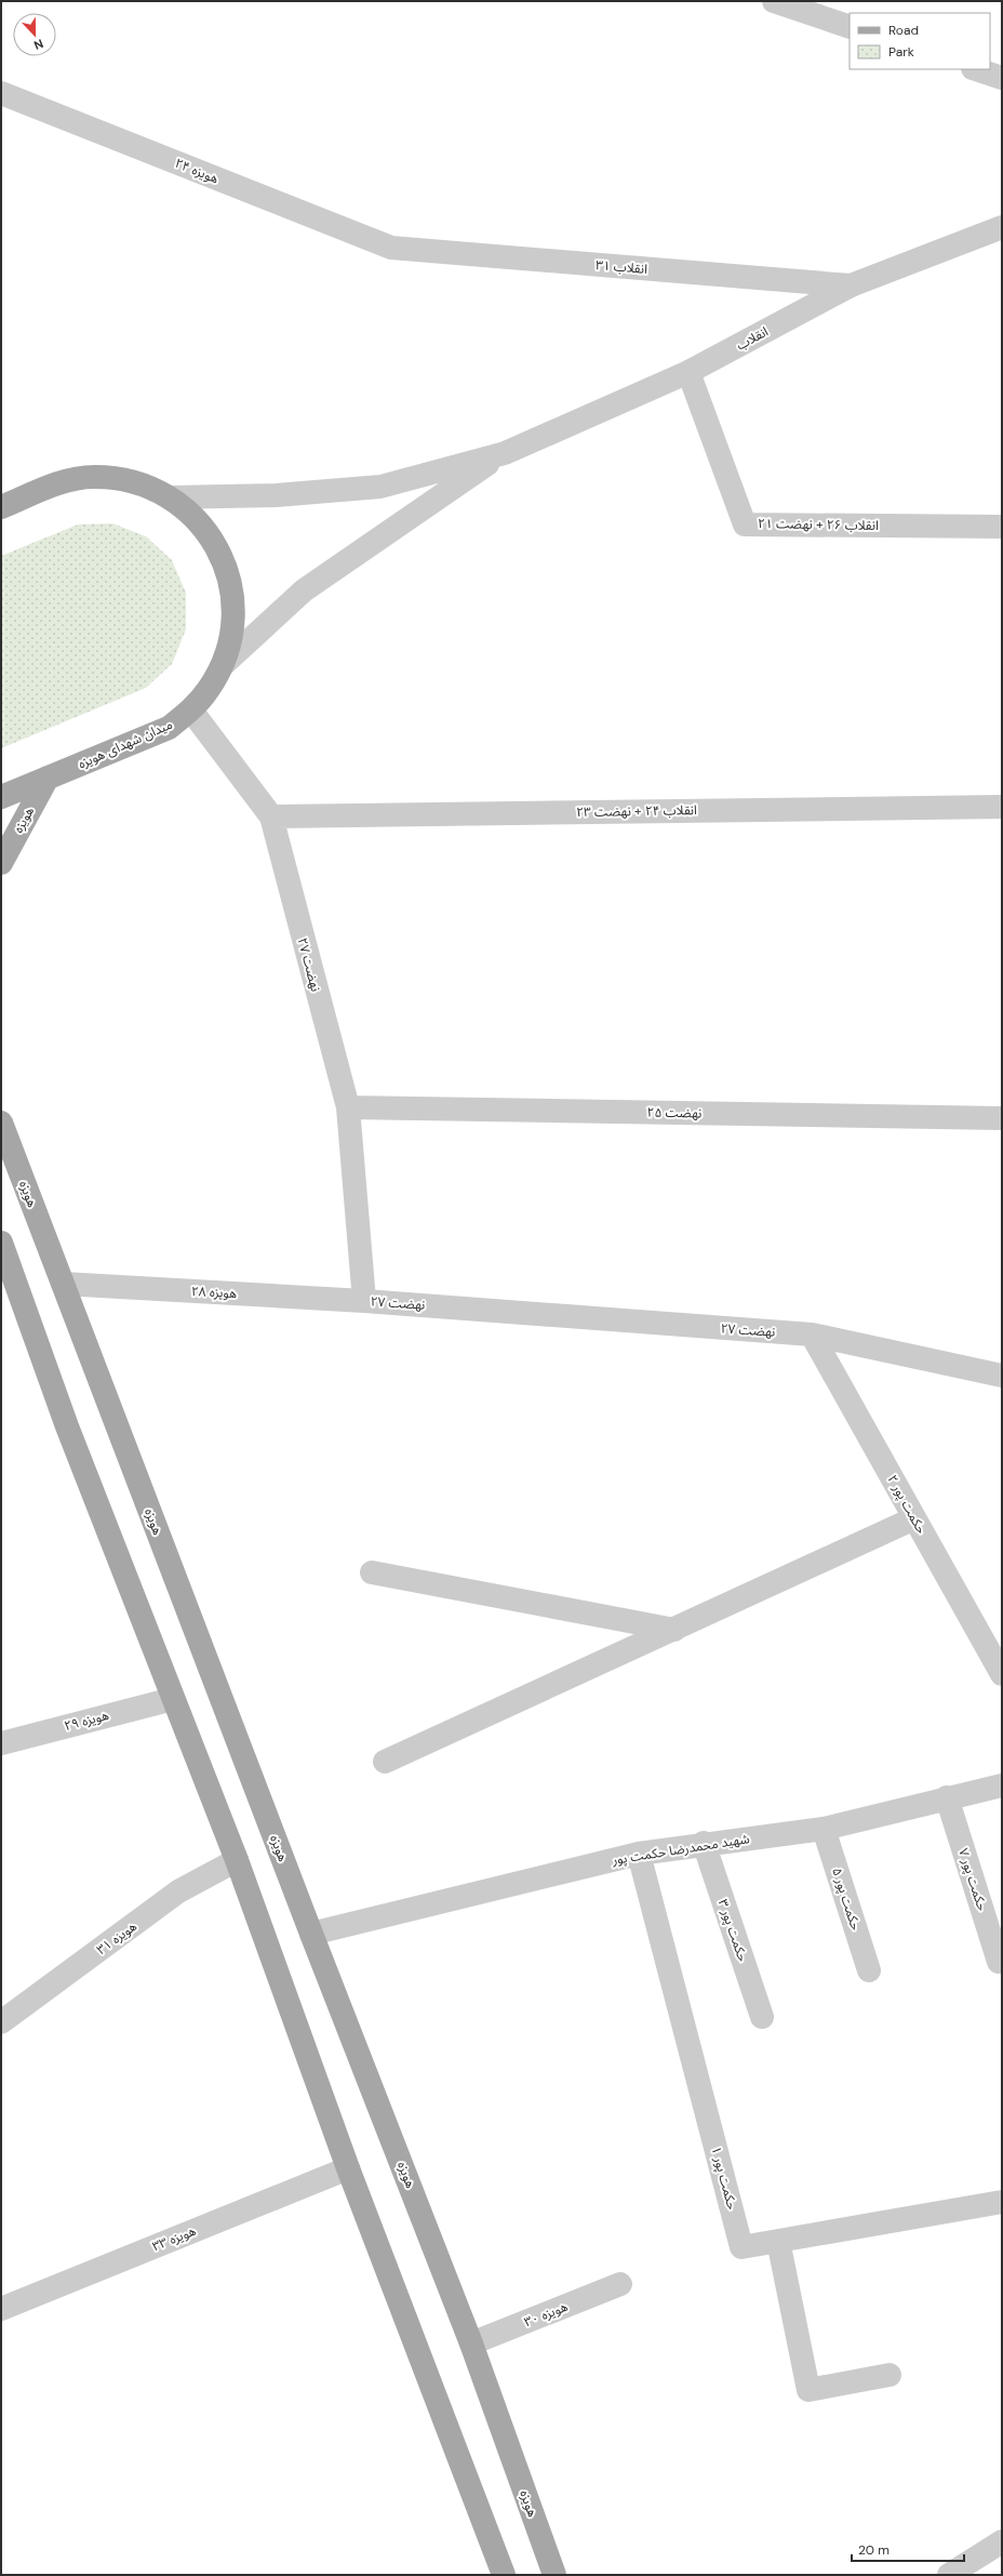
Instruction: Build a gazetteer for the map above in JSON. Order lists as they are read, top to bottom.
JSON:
{
  "streets": {
    "main road": ["میدان شهدای هویزه", "هویزه"],
    "street": [
      "هویزه ۲۴",
      "انقلاب ۳۱",
      "انقلاب",
      "انقلاب ۲۶ + نهضت ۲۱",
      "انقلاب ۲۴ + نهضت ۲۳",
      "نهضت ۲۷",
      "نهضت ۲۵",
      "هویزه ۲۸",
      "حکمت پور ۲",
      "هویزه ۲۹",
      "شهید محمدرضا حکمت پور",
      "حکمت پور ۷",
      "حکمت پور ۵",
      "حکمت پور ۳",
      "هویزه ۳۱",
      "حکمت پور ۱",
      "هویزه ۳۳",
      "هویزه ۳۰"
    ]
  },
  "crossings": [
    ["هویزه ۲۴", "انقلاب ۳۱"],
    ["انقلاب ۳۱", "انقلاب"],
    ["انقلاب", "انقلاب ۲۶ + نهضت ۲۱"],
    ["میدان شهدای هویزه", "هویزه"],
    ["میدان شهدای هویزه", "نهضت ۲۷"],
    ["انقلاب ۲۴ + نهضت ۲۳", "نهضت ۲۷"],
    ["هویزه", "هویزه ۲۸"],
    ["هویزه", "شهید محمدرضا حکمت پور"],
    ["هویزه", "هویزه ۳۰"],
    ["نهضت ۲۷", "نهضت ۲۵"],
    ["نهضت ۲۷", "هویزه ۲۸"],
    ["نهضت ۲۷", "حکمت پور ۲"],
    ["شهید محمدرضا حکمت پور", "حکمت پور ۷"],
    ["شهید محمدرضا حکمت پور", "حکمت پور ۵"],
    ["شهید محمدرضا حکمت پور", "حکمت پور ۳"],
    ["شهید محمدرضا حکمت پور", "حکمت پور ۱"]
  ],
  "legend": ["Road", "Park"],
  "scale_bar": "20 m",
  "north": "bottom"
}
